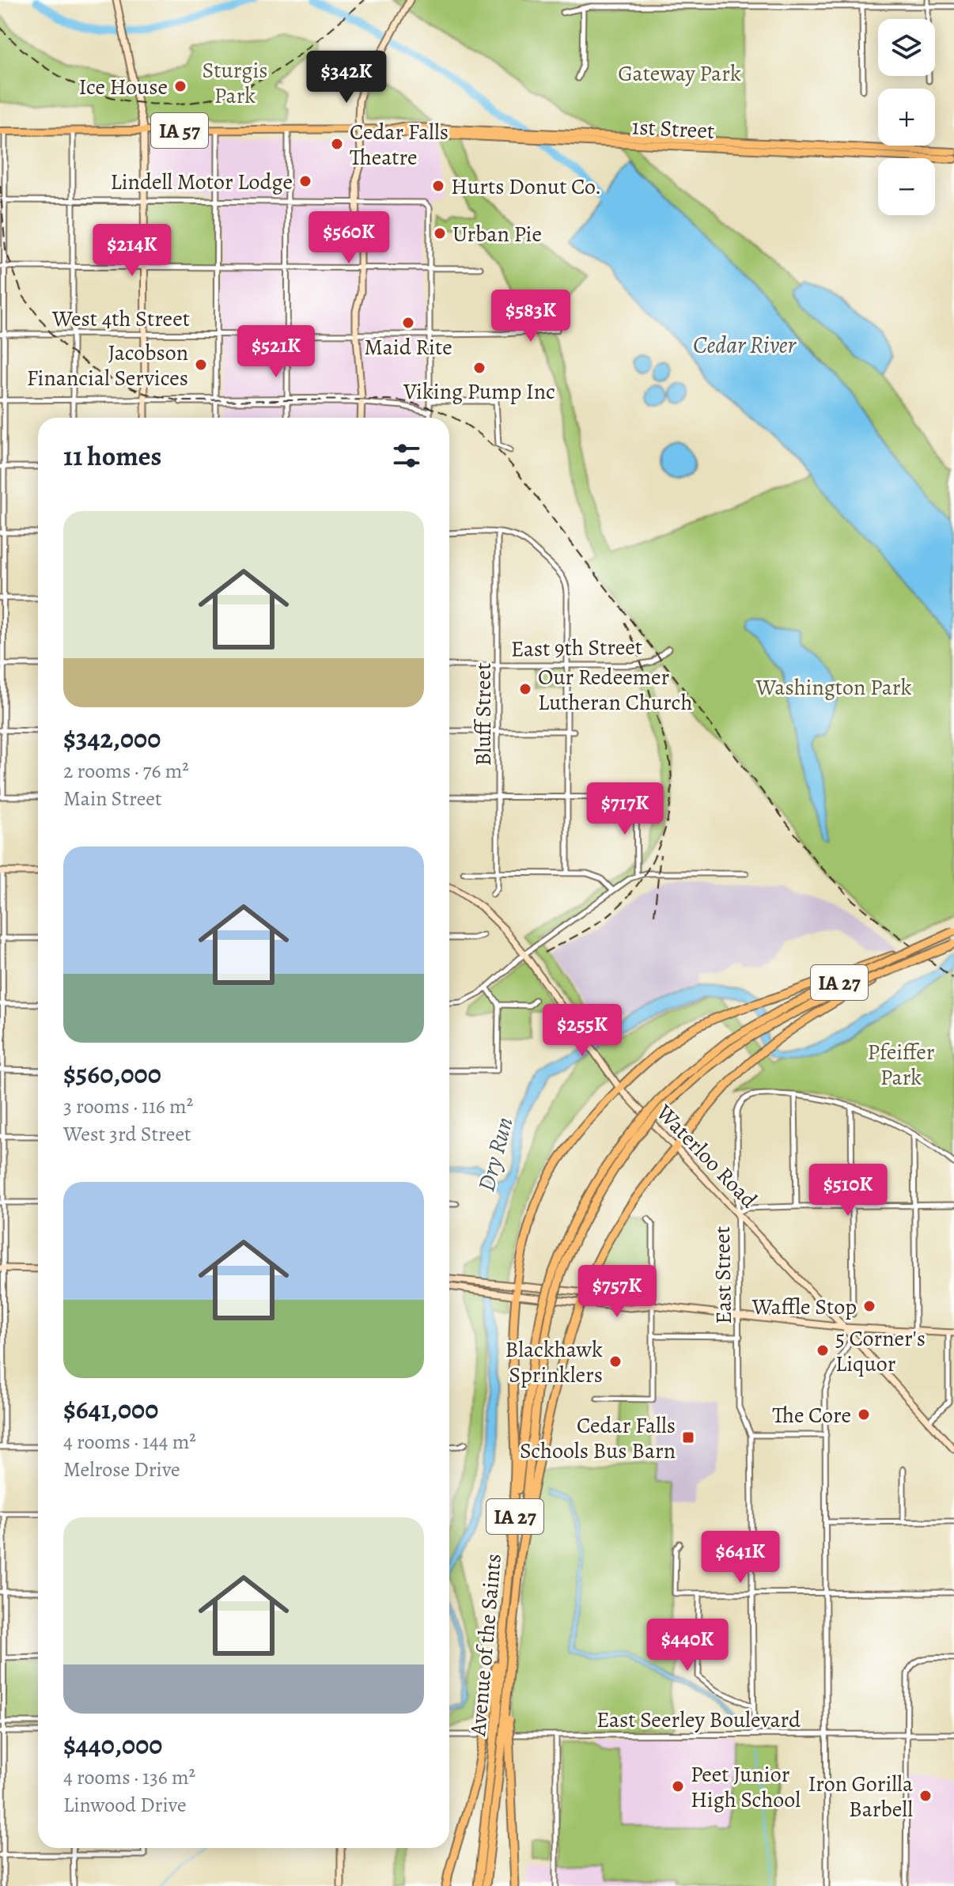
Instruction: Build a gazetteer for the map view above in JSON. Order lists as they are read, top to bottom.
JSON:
{
  "streets": {
    "highway": ["IA 27", "Avenue of the Saints"],
    "main road": ["1st Street", "IA 57", "Waterloo Road"],
    "street": [
      "West 4th Street",
      "East 9th Street",
      "Bluff Street",
      "East Street",
      "East Seerley Boulevard"
    ]
  },
  "crossings": [
    ["1st Street", "IA 57"],
    ["East 9th Street", "Bluff Street"],
    ["Waterloo Road", "East Street"]
  ],
  "water": ["Cedar River", "Dry Run"],
  "parks": [
    "Sturgis Park",
    "Gateway Park",
    "Washington Park",
    "Pfeiffer Park"
  ],
  "places": {
    "other": [
      "Ice House",
      "Cedar Falls Theatre",
      "Lindell Motor Lodge",
      "Hurts Donut Co.",
      "Urban Pie",
      "Maid Rite",
      "Jacobson Financial Services",
      "Viking Pump Inc",
      "Our Redeemer Lutheran Church",
      "Waffle Stop",
      "5 Corner's Liquor",
      "Blackhawk Sprinklers",
      "The Core",
      "Peet Junior High School",
      "Iron Gorilla Barbell"
    ],
    "transit": ["Cedar Falls Schools Bus Barn"]
  },
  "page": {
    "map_buttons": ["+", "−"],
    "price": [
      "$342K",
      "$560K",
      "$214K",
      "$583K",
      "$521K",
      "$717K",
      "$255K",
      "$510K",
      "$757K",
      "$641K",
      "$440K"
    ],
    "heading": "11 homes",
    "list": [
      {
        "name": "$342,000",
        "note": "2 rooms · 76 m² · Main Street"
      },
      {
        "name": "$560,000",
        "note": "3 rooms · 116 m² · West 3rd Street"
      },
      {
        "name": "$641,000",
        "note": "4 rooms · 144 m² · Melrose Drive"
      },
      {
        "name": "$440,000",
        "note": "4 rooms · 136 m² · Linwood Drive"
      }
    ]
  }
}
